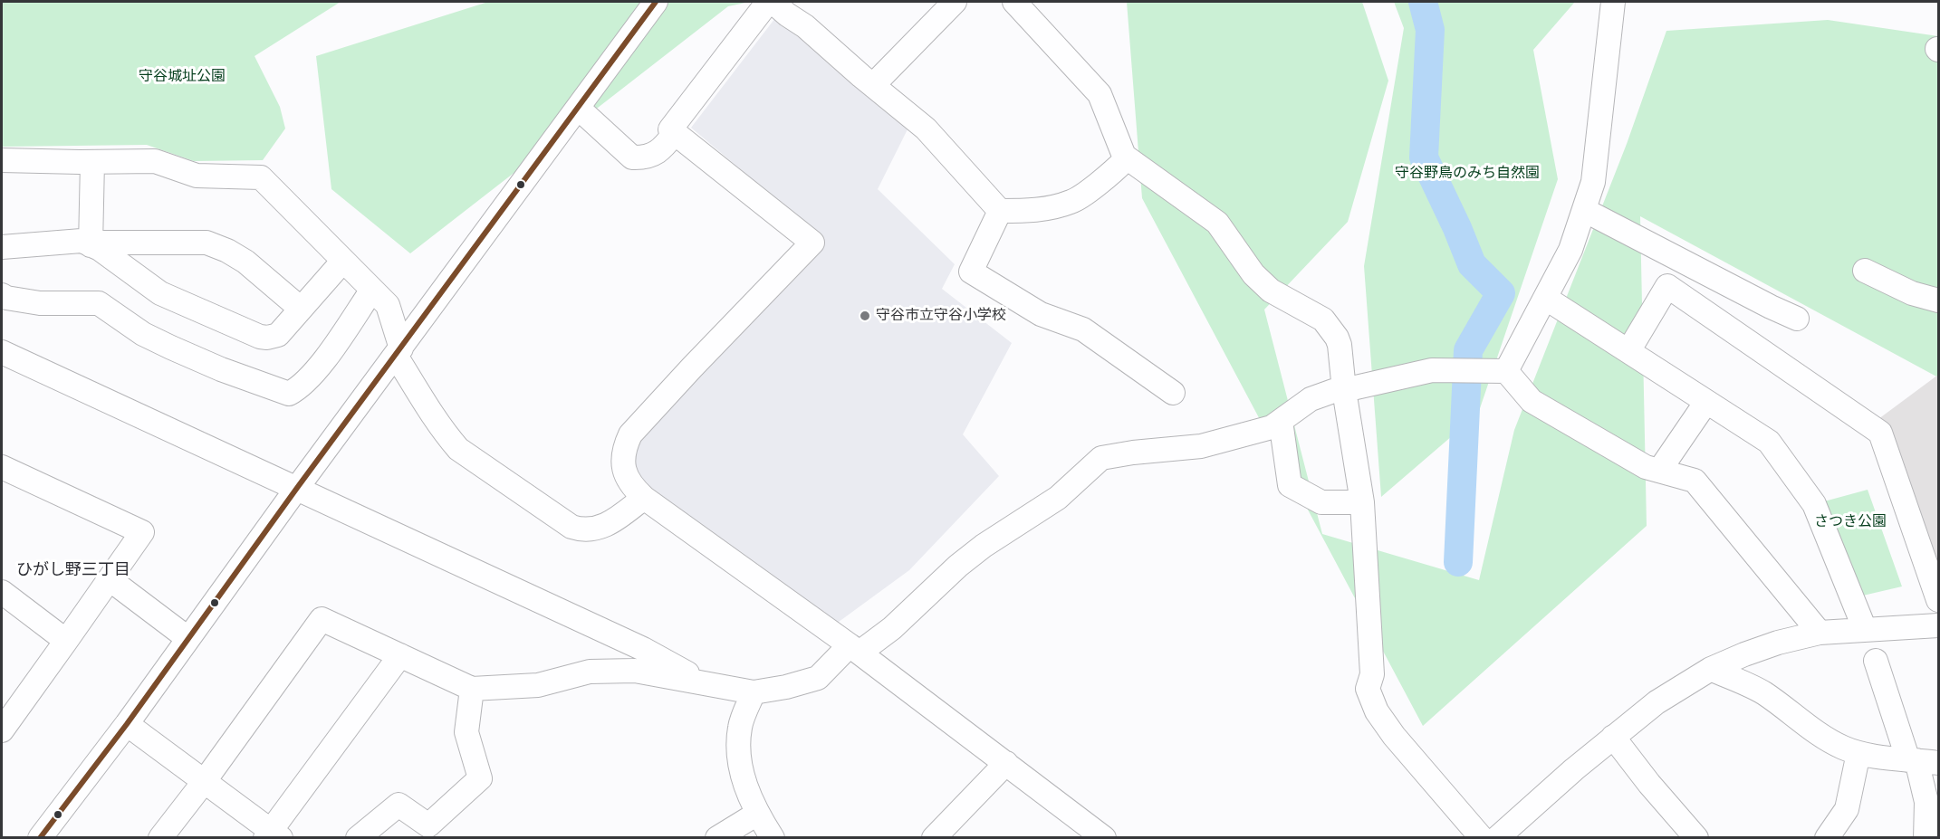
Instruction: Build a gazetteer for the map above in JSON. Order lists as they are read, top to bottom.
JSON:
{
  "districts": ["ひがし野三丁目"],
  "parks": ["守谷城址公園", "守谷野鳥のみち自然園", "さつき公園"],
  "places": ["守谷市立守谷小学校"]
}
